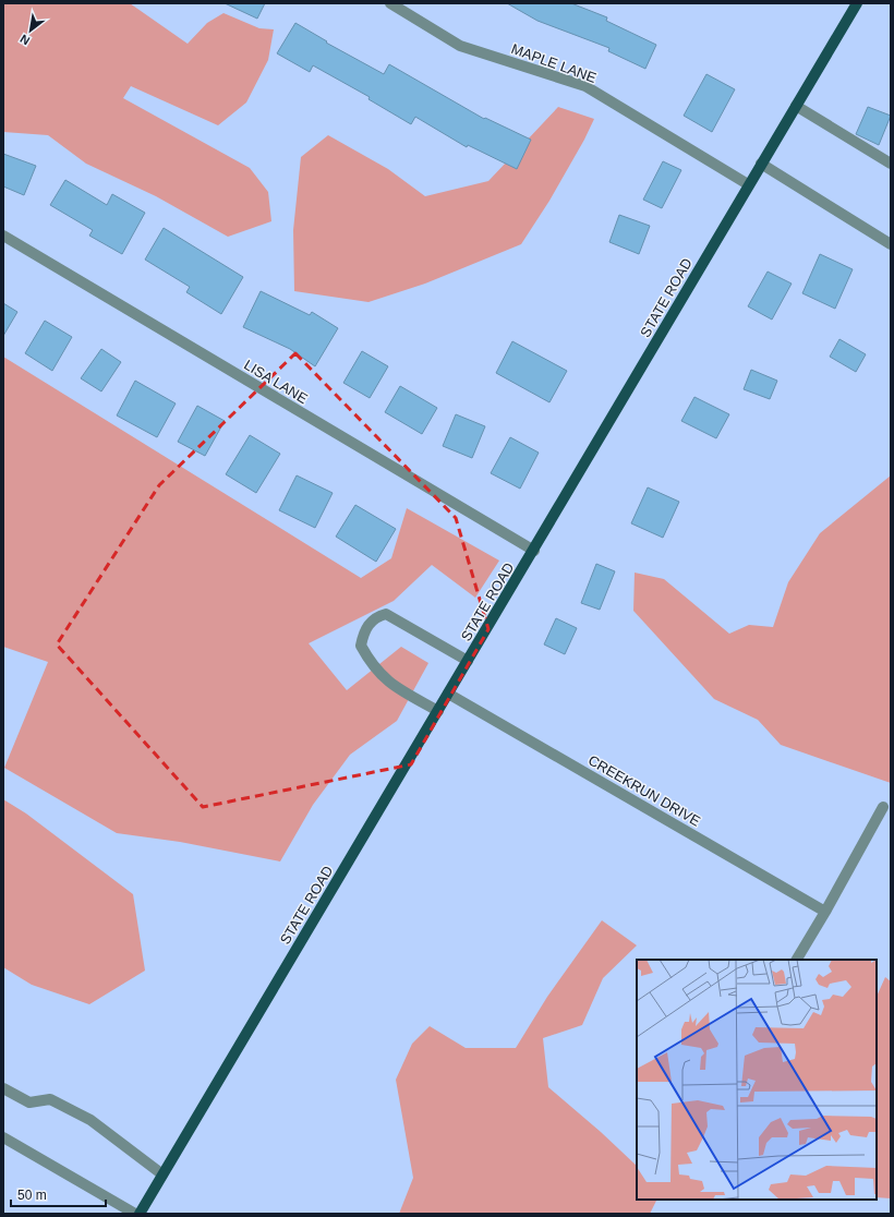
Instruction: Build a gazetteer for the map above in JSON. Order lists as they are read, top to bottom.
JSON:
{
  "streets": {
    "main road": ["STATE ROAD"],
    "street": ["MAPLE LANE", "LISA LANE", "CREEKRUN DRIVE"]
  },
  "crossings": [
    ["MAPLE LANE", "STATE ROAD"],
    ["STATE ROAD", "LISA LANE"],
    ["STATE ROAD", "CREEKRUN DRIVE"]
  ],
  "scale_bar": "50 m",
  "north": "bottom left"
}
